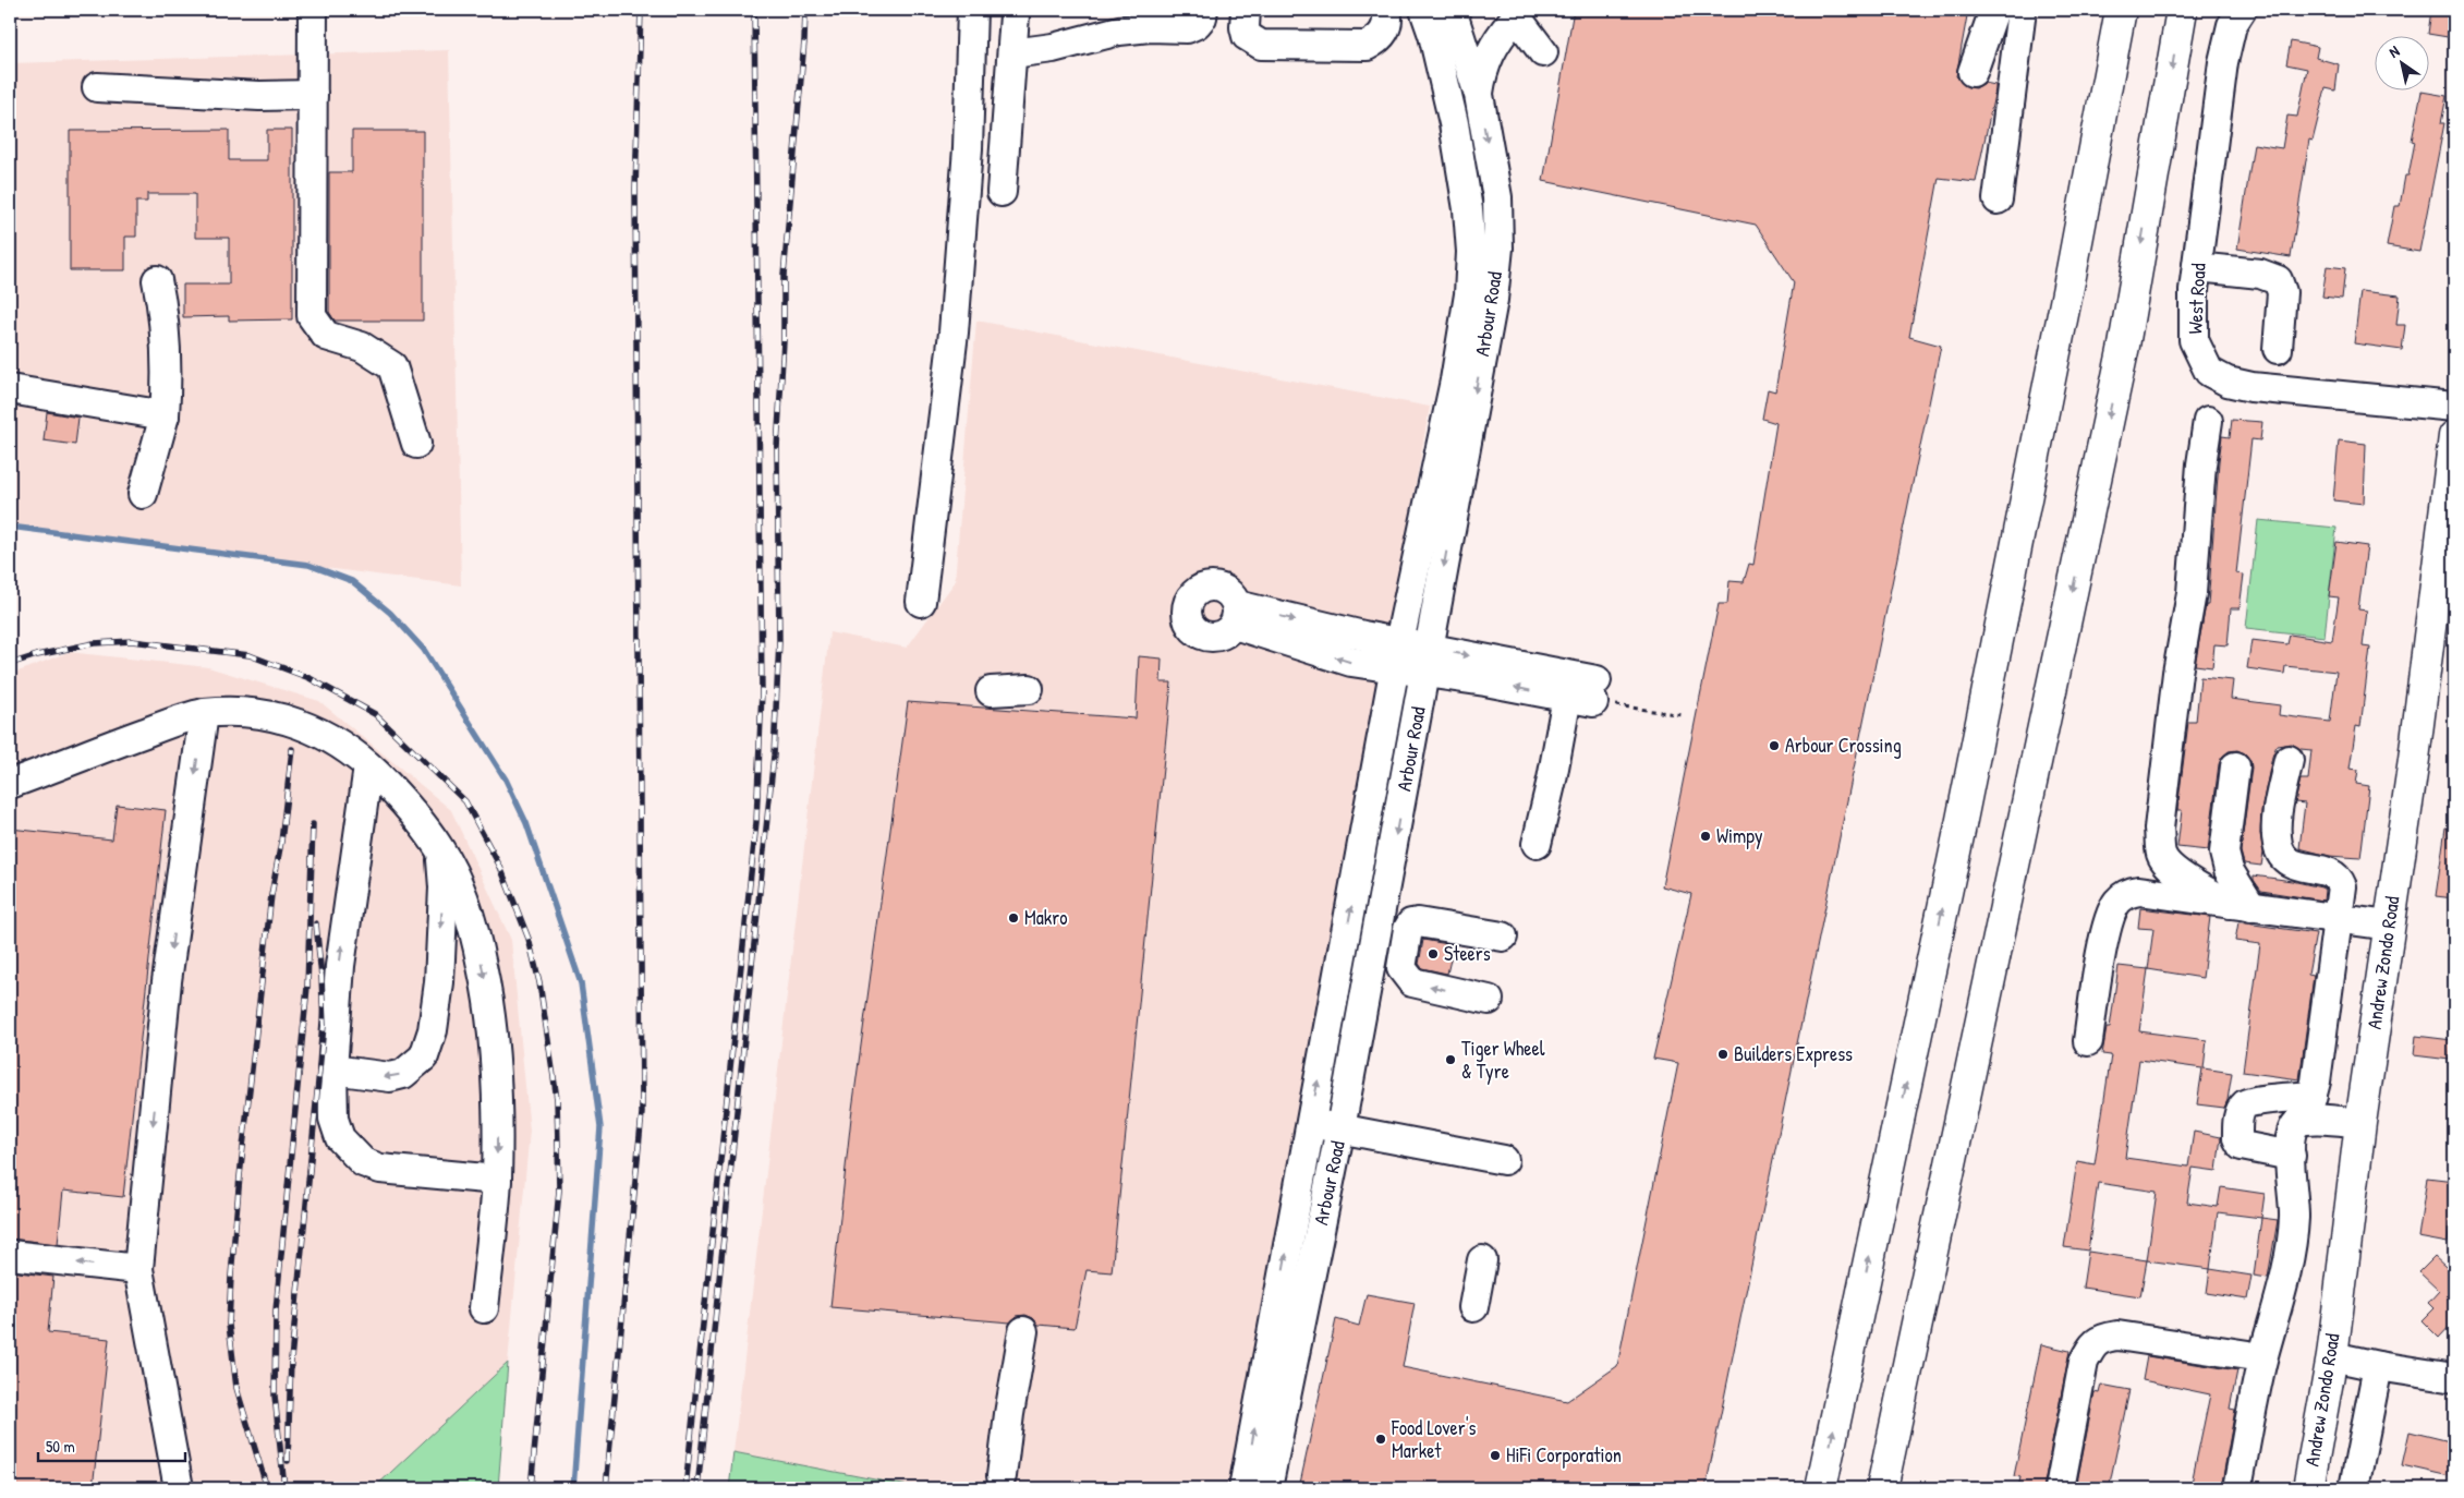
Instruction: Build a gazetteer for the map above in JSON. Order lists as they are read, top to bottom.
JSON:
{
  "streets": {
    "main road": ["Andrew Zondo Road"],
    "street": ["West Road", "Arbour Road"]
  },
  "places": [
    "Arbour Crossing",
    "Wimpy",
    "Makro",
    "Steers",
    "Builders Express",
    "Tiger Wheel & Tyre",
    "Food Lover's Market",
    "HiFi Corporation"
  ],
  "scale_bar": "50 m",
  "north": "top left"
}
